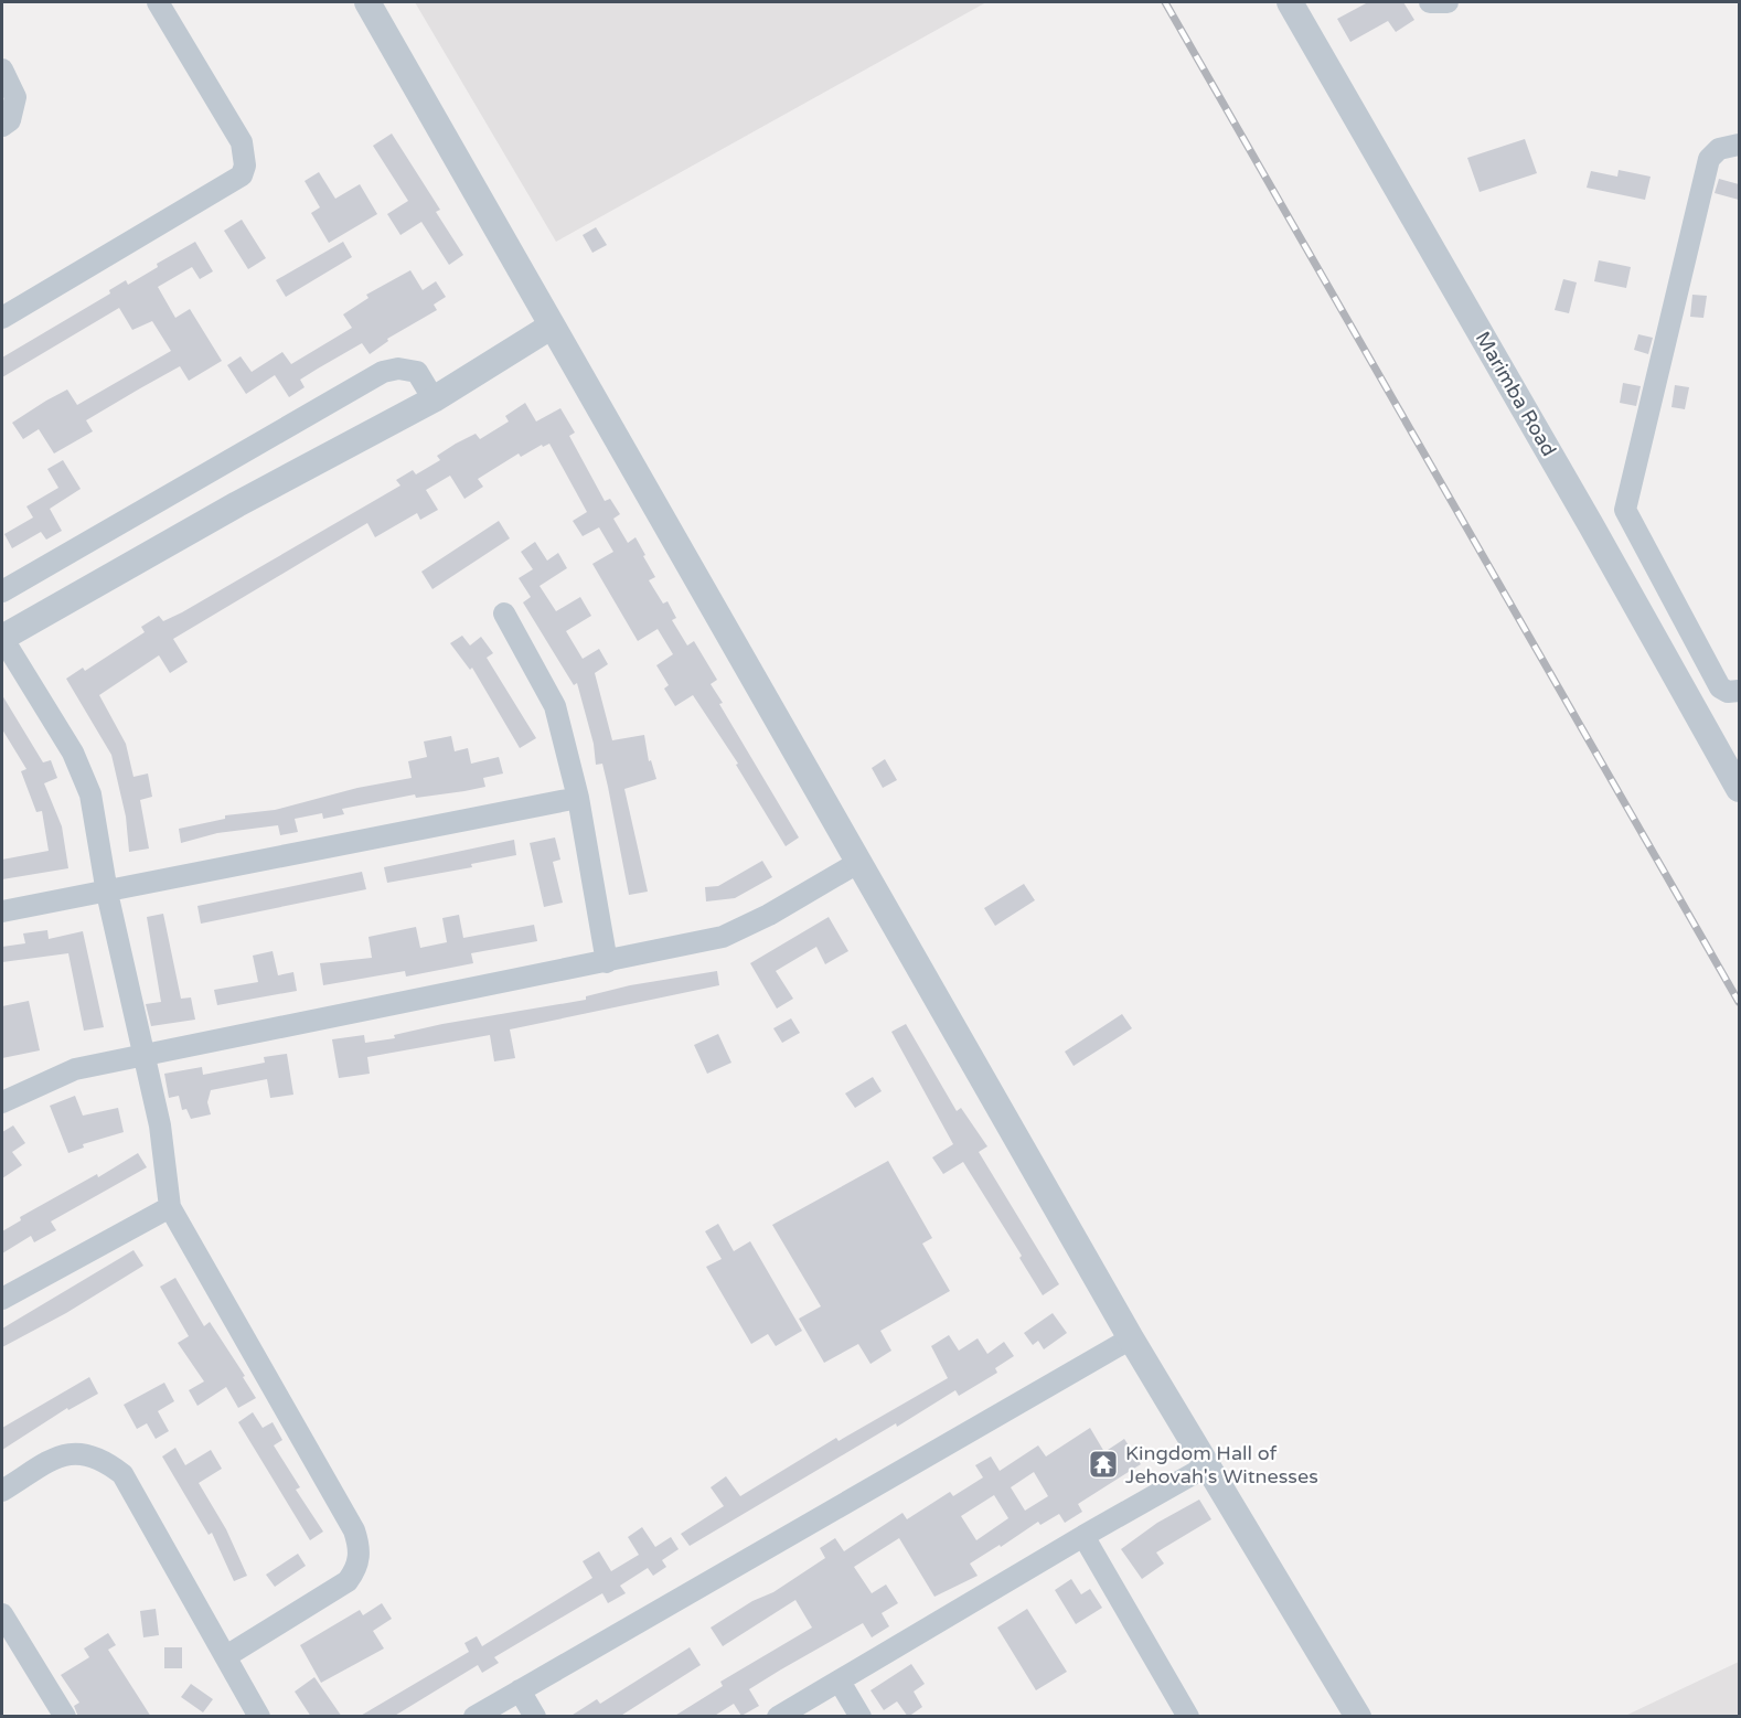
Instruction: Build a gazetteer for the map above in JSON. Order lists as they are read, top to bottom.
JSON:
{
  "streets": {
    "street": ["Marimba Road"]
  },
  "places": {
    "temple": ["Kingdom Hall of Jehovah's Witnesses"]
  }
}
